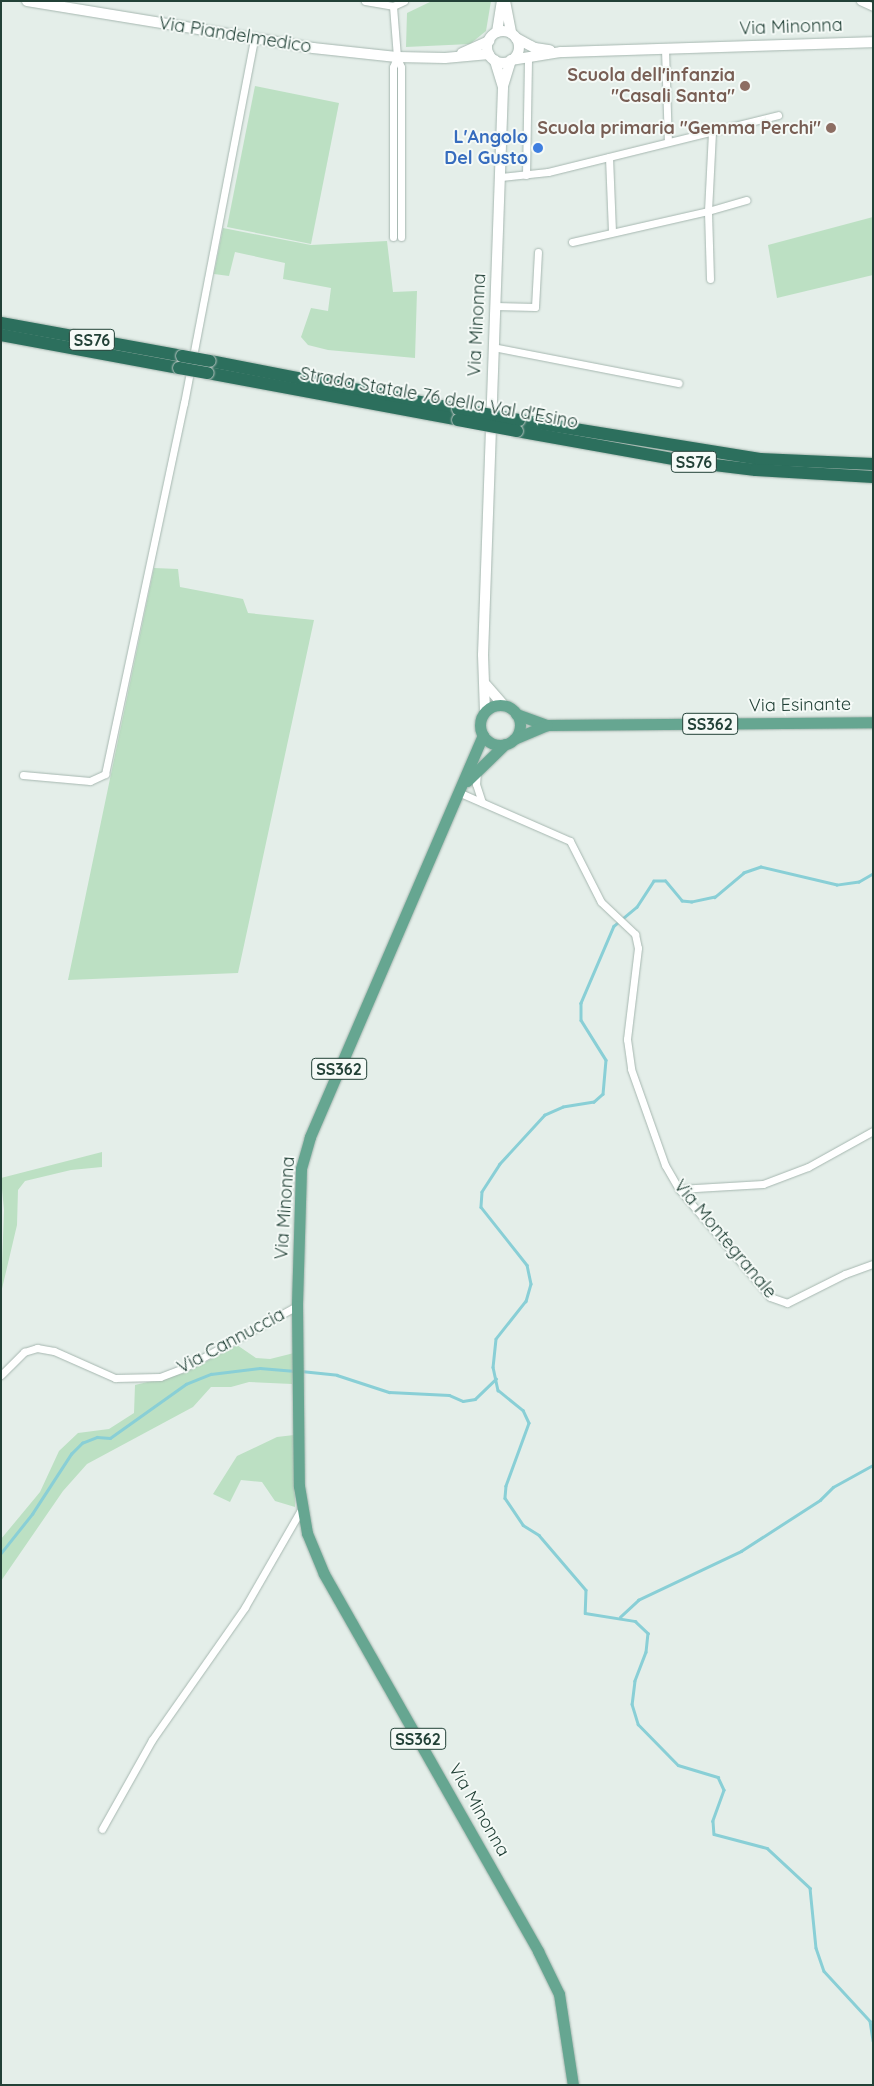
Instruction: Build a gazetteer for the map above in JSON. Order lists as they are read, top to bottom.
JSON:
{
  "streets": {
    "highway": ["SS76", "Strada Statale 76 della Val d'Esino"],
    "main road": [
      "Via Minonna",
      "Via Piandelmedico",
      "Via Esinante",
      "SS362"
    ],
    "street": ["Via Montegranale", "Via Cannuccia"]
  },
  "crossings": [
    ["Via Minonna", "Via Piandelmedico"],
    ["Via Minonna", "Via Esinante"],
    ["Via Minonna", "SS362"],
    ["Via Minonna", "Via Montegranale"],
    ["Via Minonna", "Via Cannuccia"],
    ["Via Esinante", "SS362"]
  ],
  "places": ["Scuola dell'infanzia \"Casali Santa\"", "Scuola primaria \"Gemma Perchi\"", "L'Angolo Del Gusto"]
}
